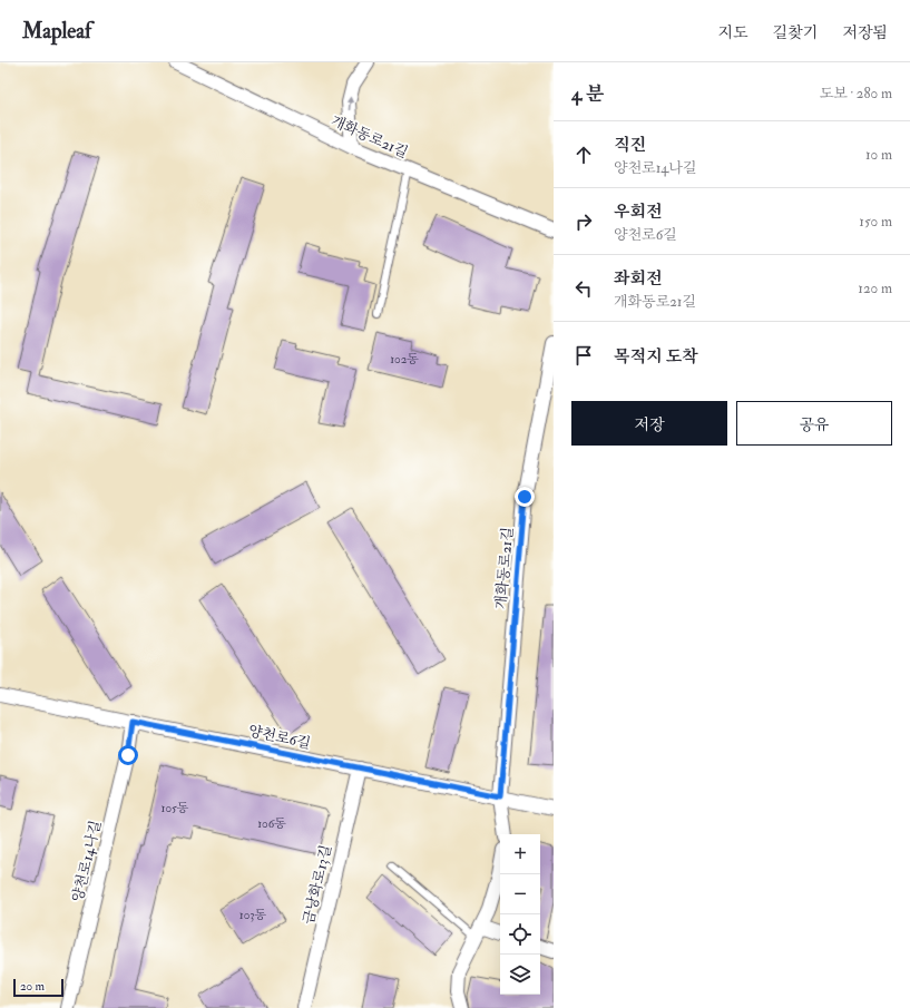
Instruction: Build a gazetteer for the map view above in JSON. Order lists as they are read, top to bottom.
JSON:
{
  "streets": {
    "street": [
      "개화동로21길",
      "양천로6길",
      "양천로14나길",
      "금낭화로13길"
    ]
  },
  "crossings": [
    ["개화동로21길", "양천로6길"],
    ["양천로6길", "양천로14나길"],
    ["양천로6길", "금낭화로13길"]
  ],
  "house_numbers": [
    "102동",
    "105동",
    "106동",
    "103동"
  ],
  "scale_bar": "20 m",
  "page": {
    "header": "Mapleaf",
    "nav": ["지도", "길찾기", "저장됨"],
    "heading": ["4 분", "도보 · 280 m"],
    "list": [
      ["직진", "양천로14나길", "10 m"],
      ["우회전", "양천로6길", "150 m"],
      ["좌회전", "개화동로21길", "120 m"],
      "목적지 도착"
    ],
    "buttons": ["저장", "공유"],
    "map_buttons": ["+", "−"],
    "scale": "20 m"
  }
}
